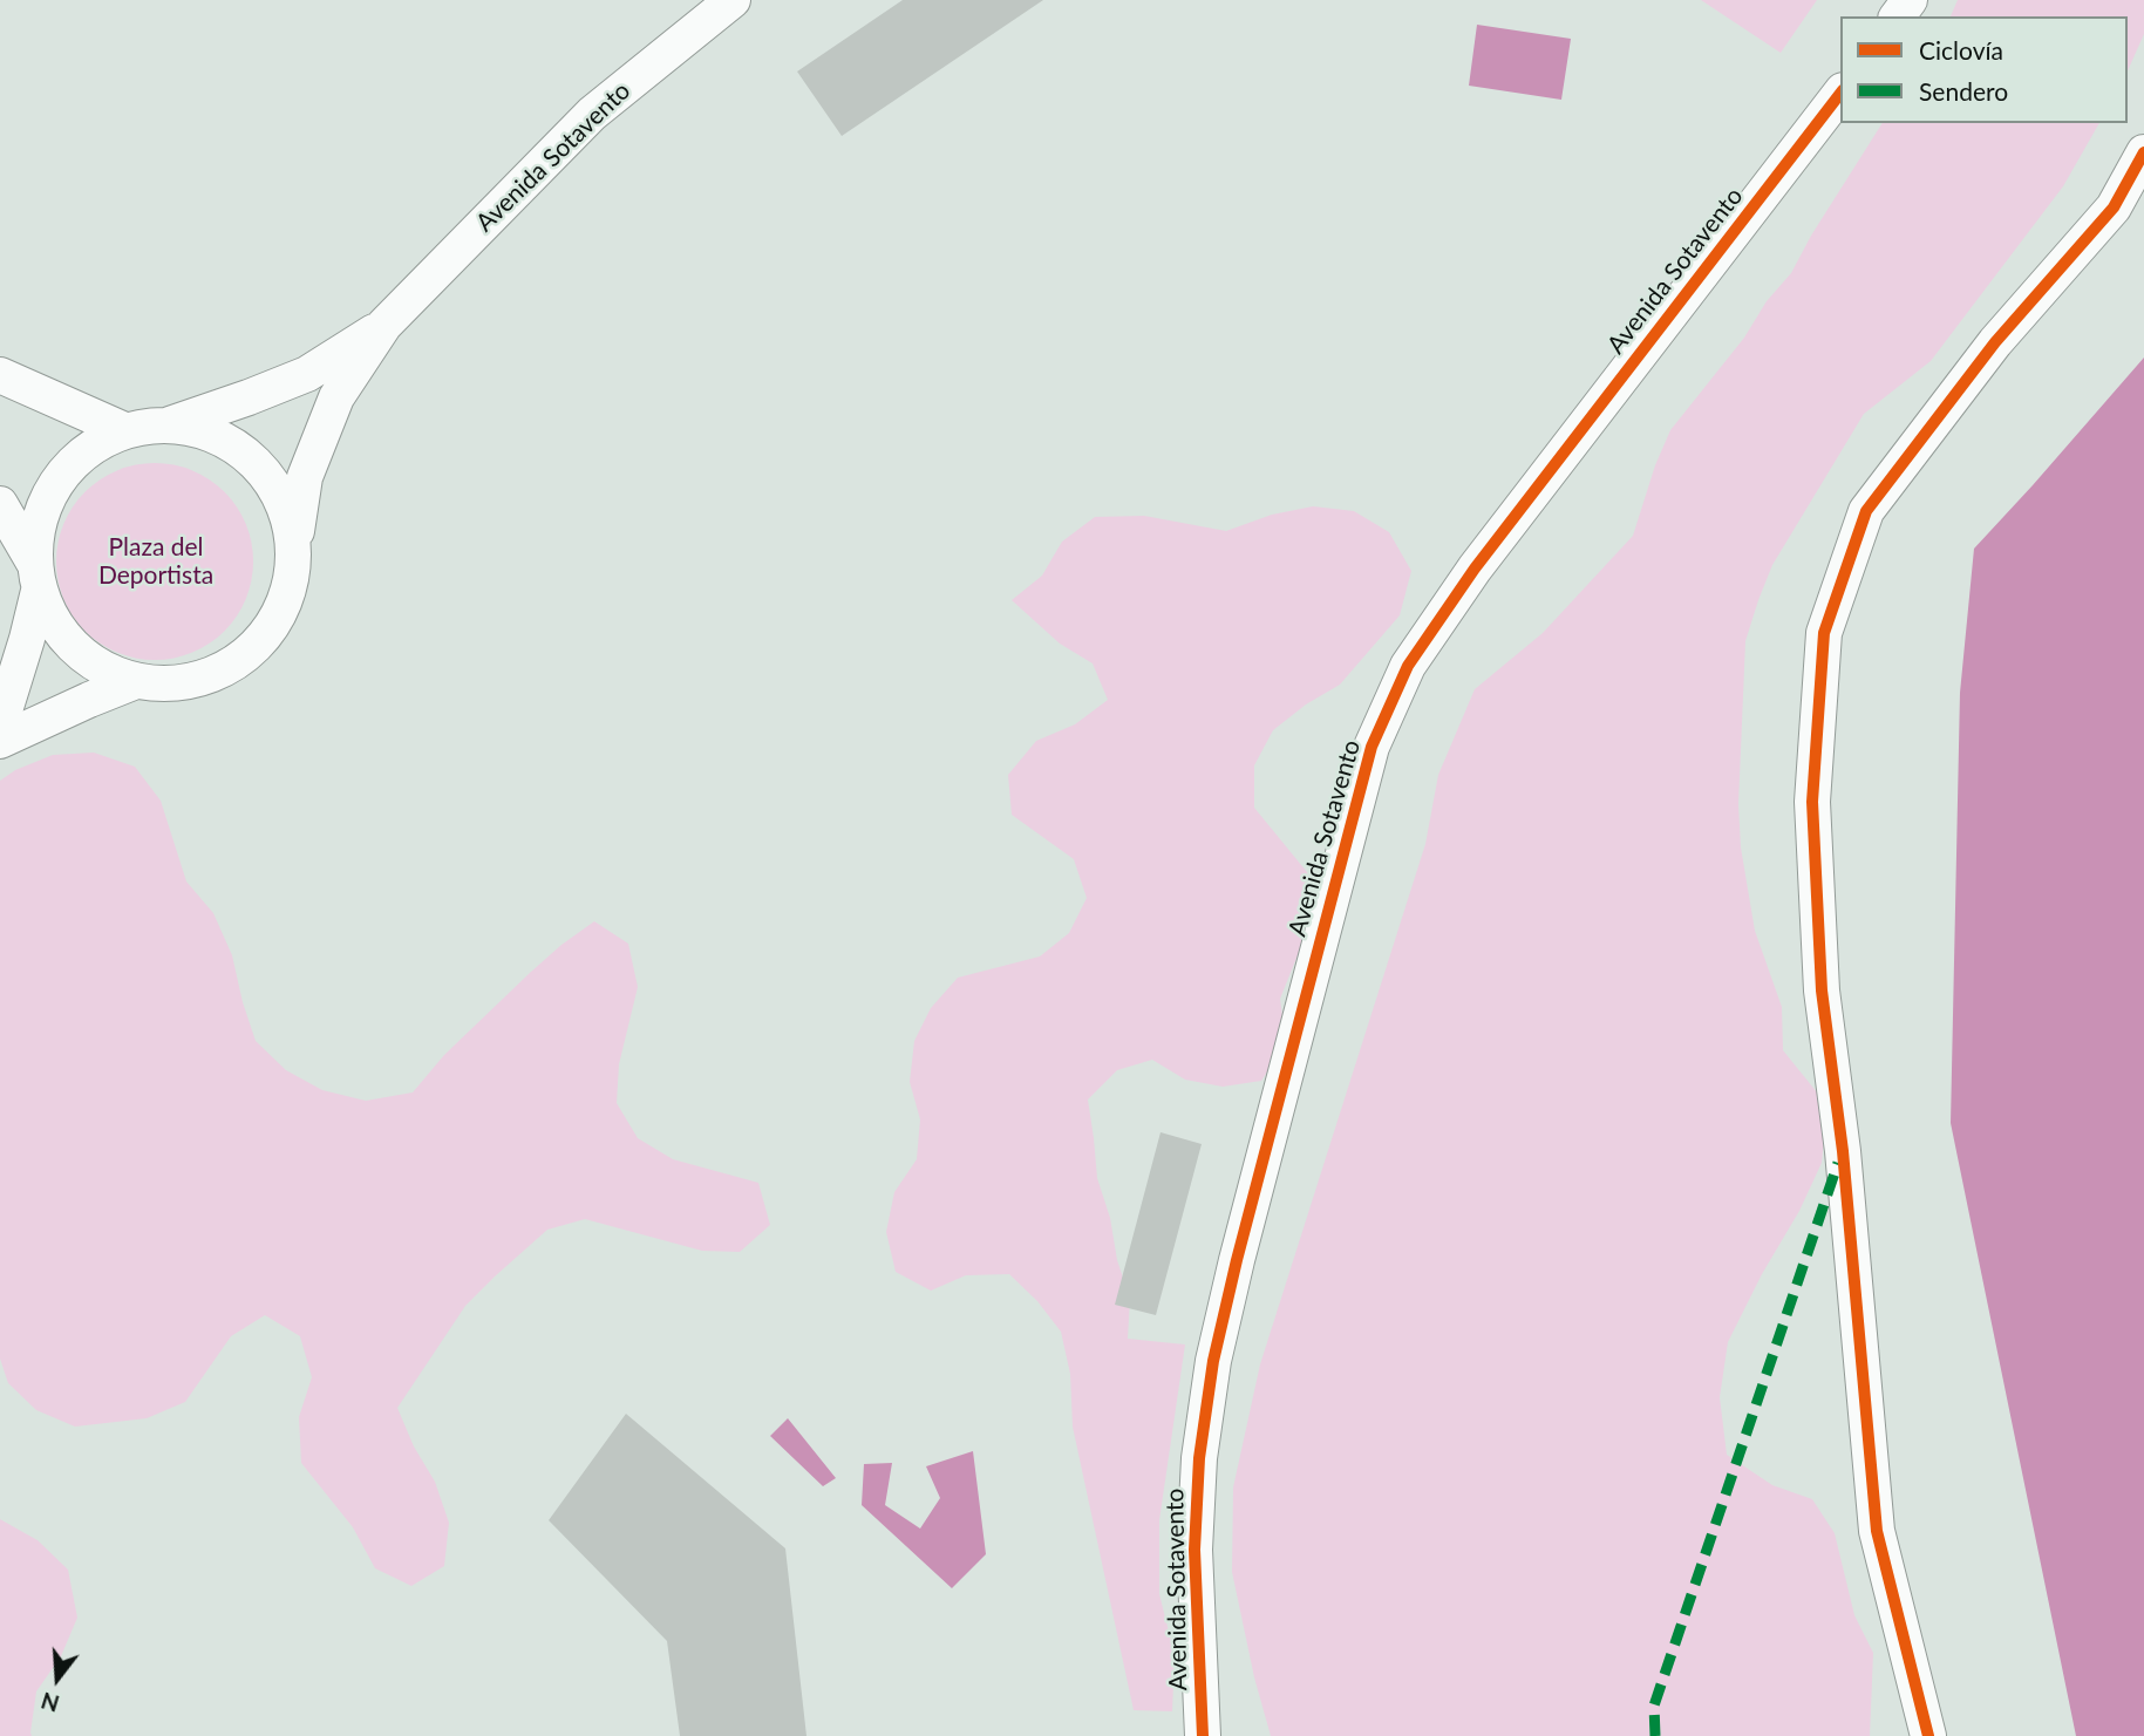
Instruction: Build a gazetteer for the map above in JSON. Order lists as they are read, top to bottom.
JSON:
{
  "streets": {
    "street": ["Avenida Sotavento"]
  },
  "parks": ["Plaza del Deportista"],
  "legend": ["Ciclovía", "Sendero"],
  "north": "bottom"
}
